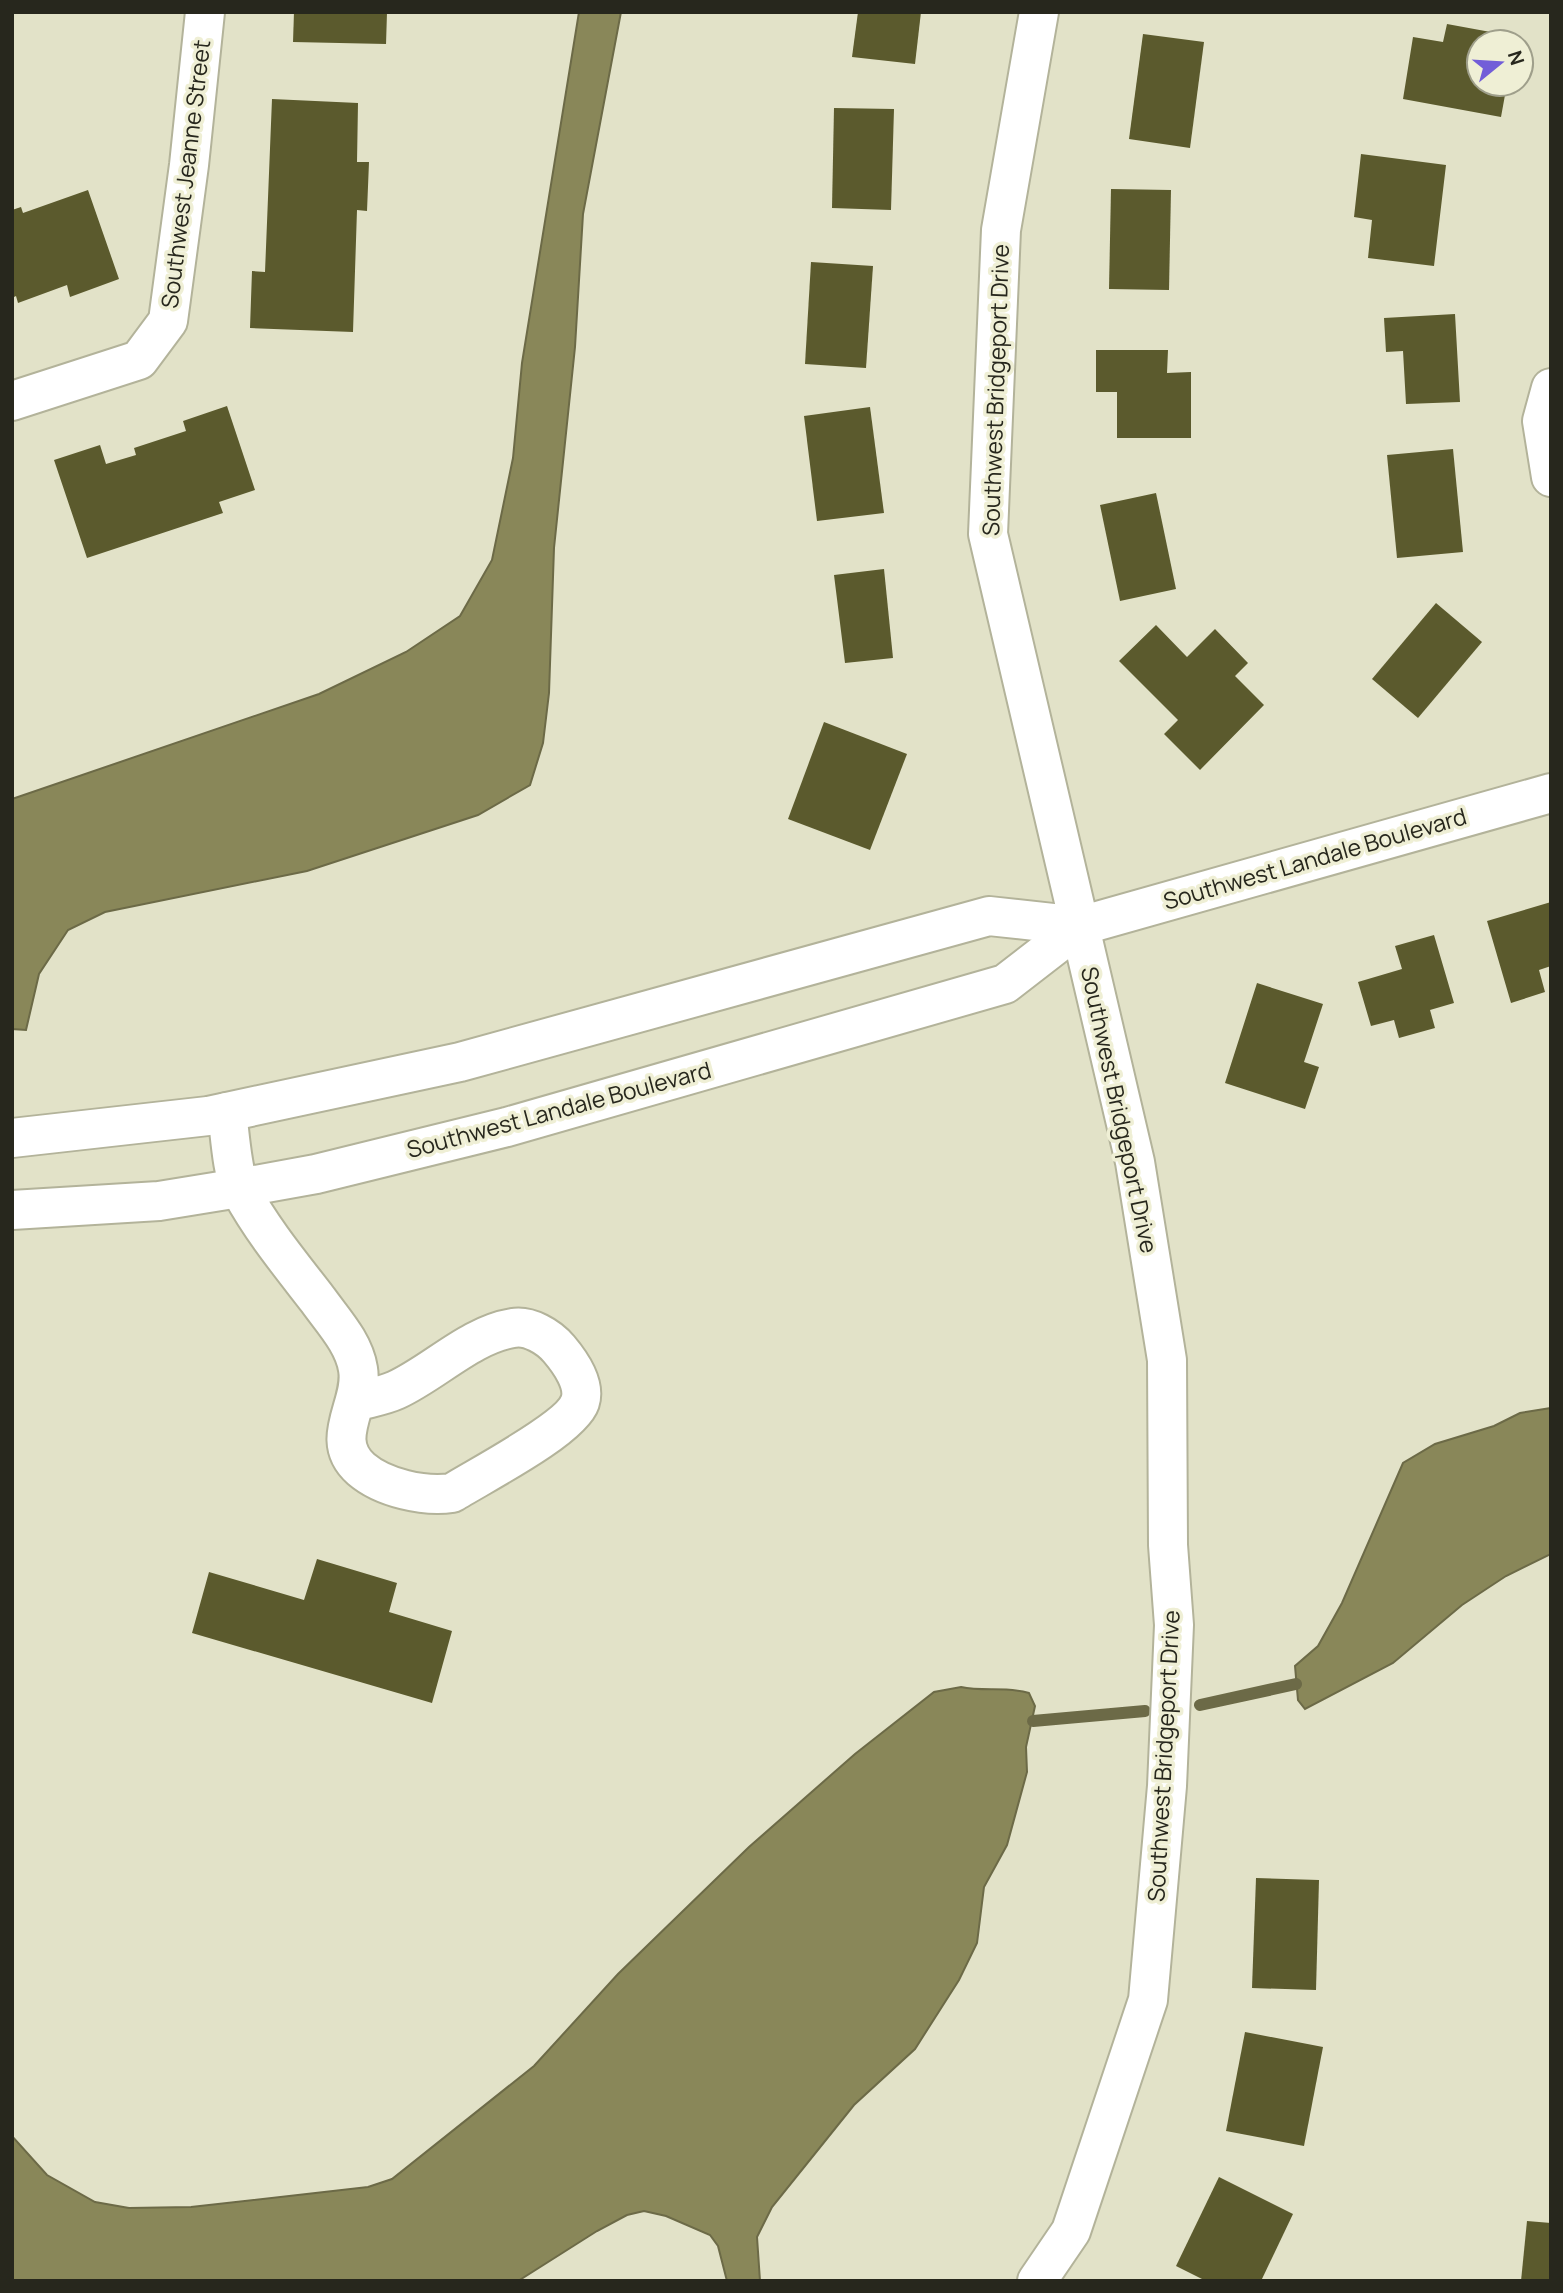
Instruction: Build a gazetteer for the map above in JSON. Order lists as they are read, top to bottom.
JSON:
{
  "streets": {
    "street": ["Southwest Jeanne Street", "Southwest Bridgeport Drive", "Southwest Landale Boulevard"]
  },
  "crossings": [
    ["Southwest Bridgeport Drive", "Southwest Landale Boulevard"]
  ],
  "north": "right"
}
